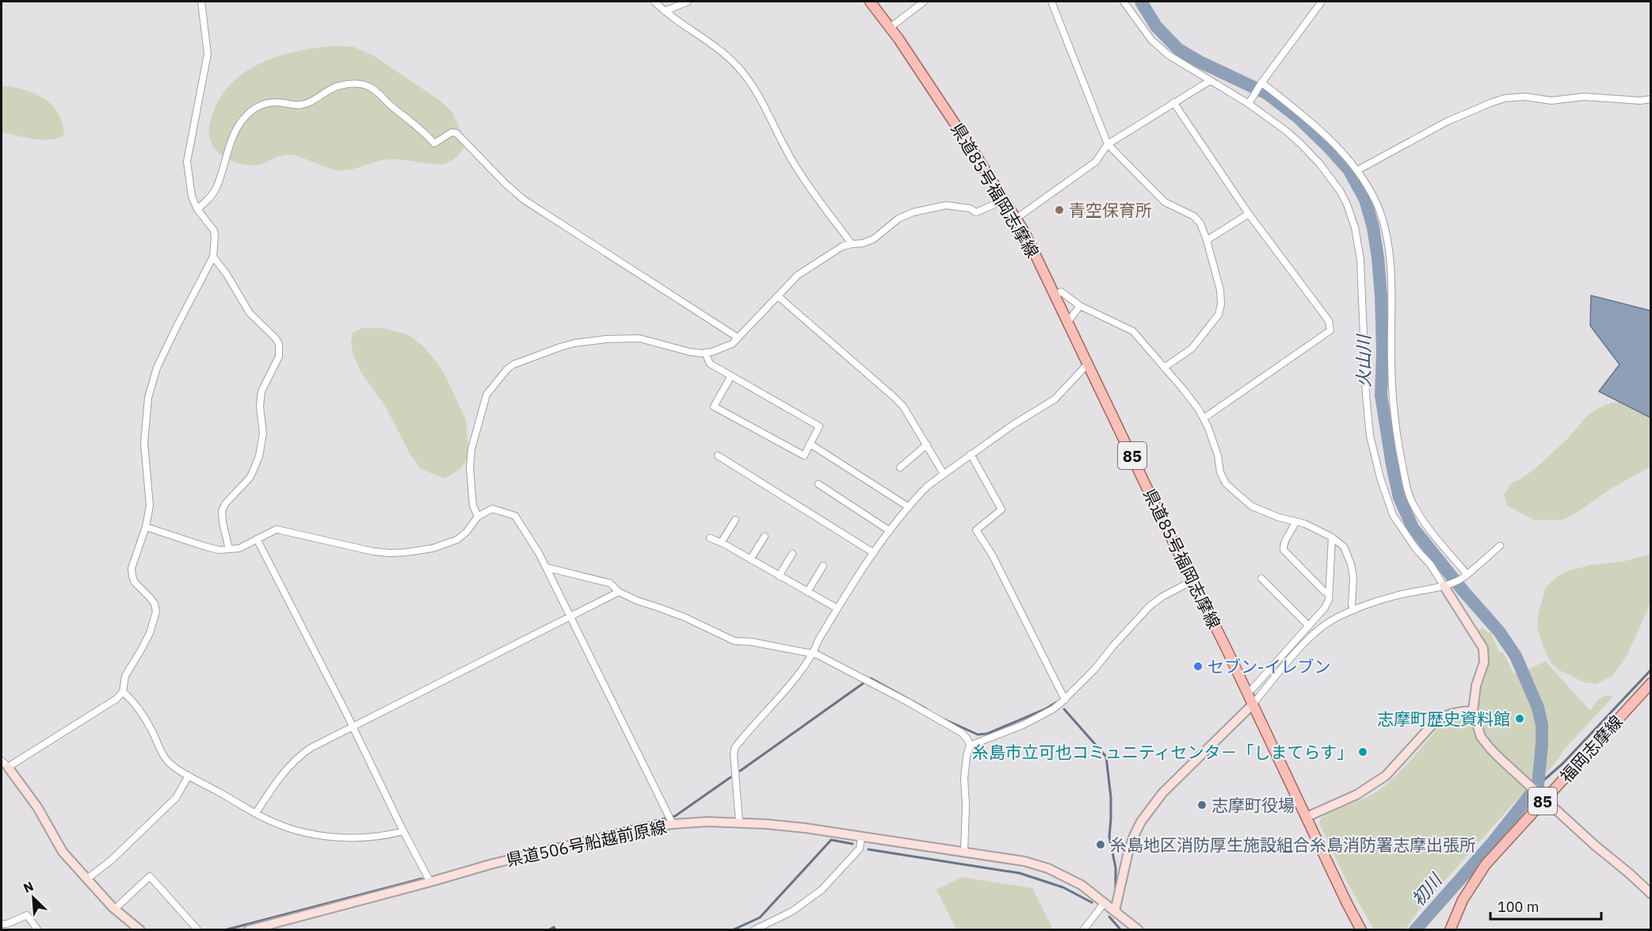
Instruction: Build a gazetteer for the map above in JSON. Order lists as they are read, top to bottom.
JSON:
{
  "streets": {
    "main road": [
      "県道85号福岡志摩線",
      "85",
      "福岡志摩線",
      "県道506号船越前原線"
    ]
  },
  "water": ["火山川", "初川"],
  "places": [
    "青空保育所",
    "セブン-イレブン",
    "志摩町歴史資料館",
    "糸島市立可也コミュニティセンタ－「しまてらす」",
    "志摩町役場",
    "糸島地区消防厚生施設組合糸島消防署志摩出張所"
  ],
  "scale_bar": "100 m",
  "north": "top left"
}
